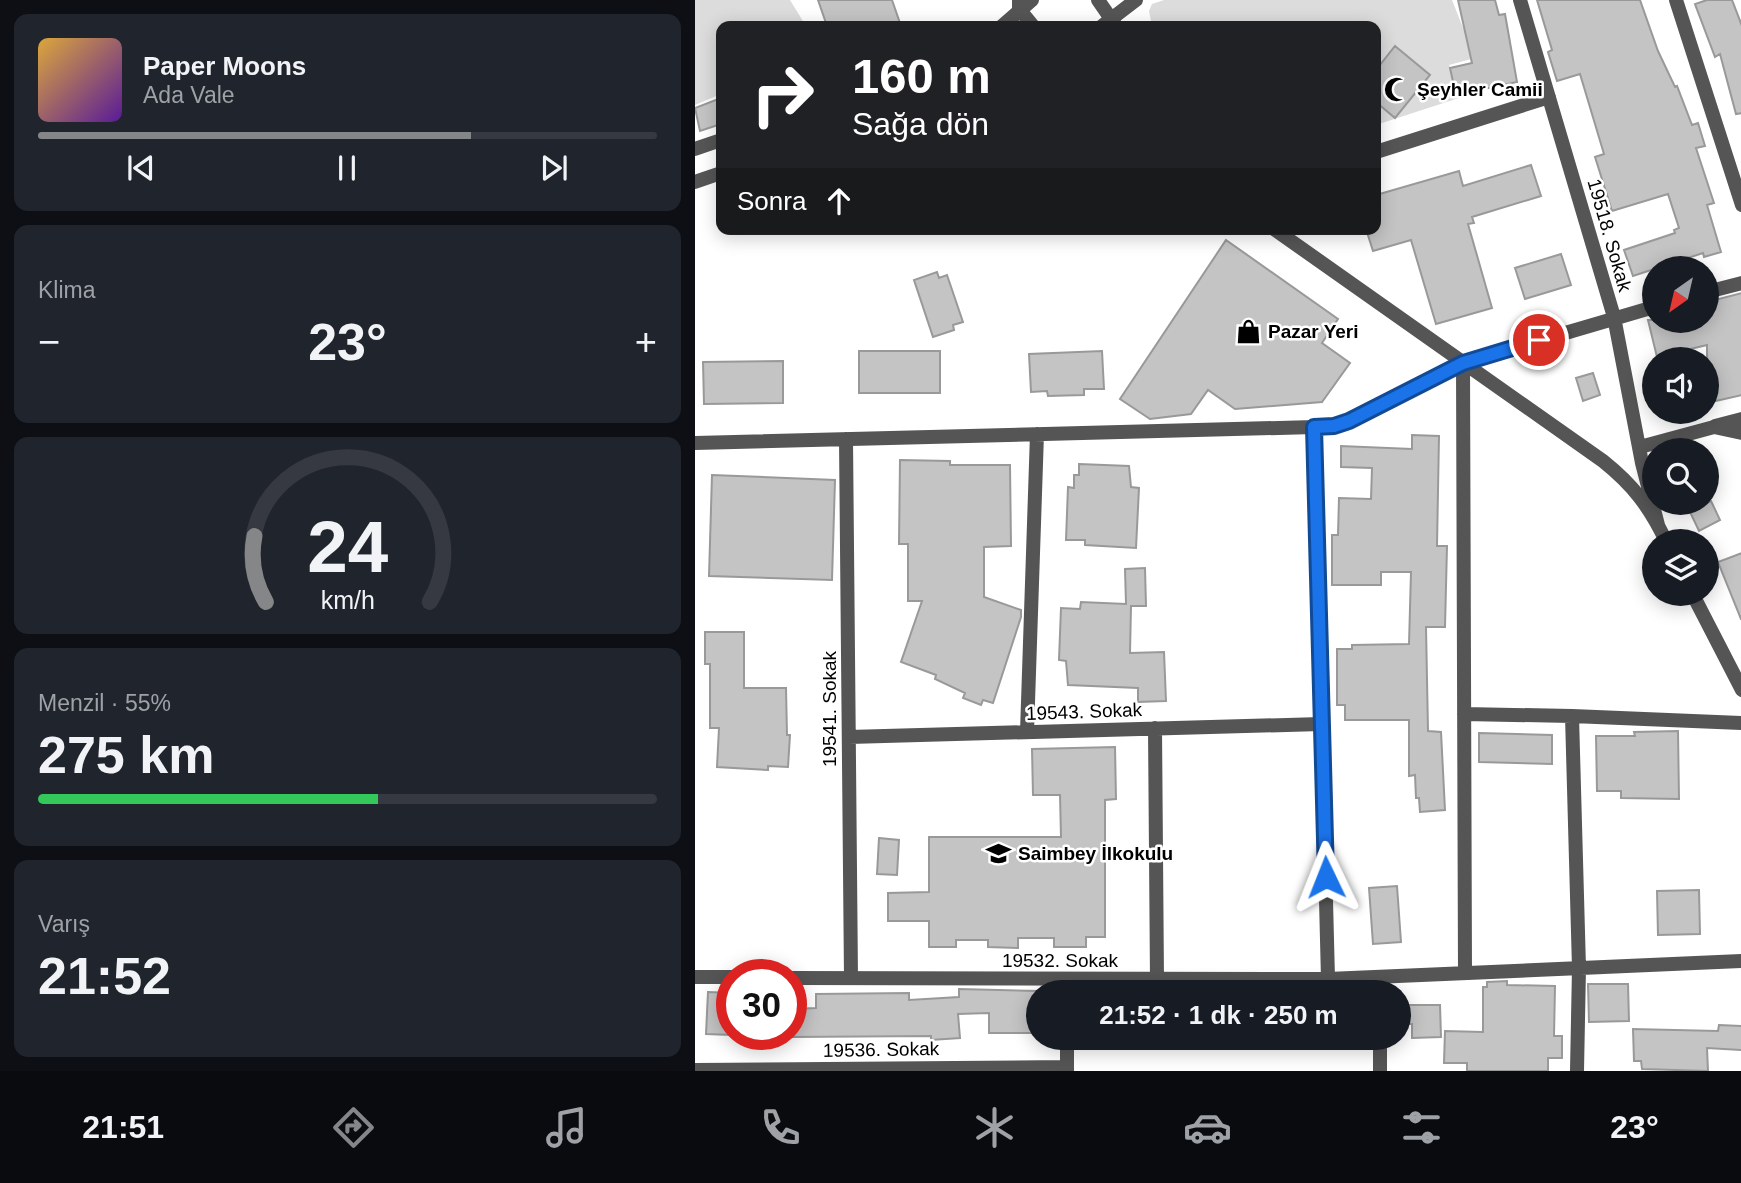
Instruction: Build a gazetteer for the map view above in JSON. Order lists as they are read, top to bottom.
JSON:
{
  "streets": {
    "street": [
      "19518. Sokak",
      "19541. Sokak",
      "19543. Sokak",
      "19532. Sokak",
      "19536. Sokak"
    ]
  },
  "crossings": [
    ["19541. Sokak", "19543. Sokak"],
    ["19541. Sokak", "19532. Sokak"]
  ],
  "places": {
    "mosque": ["Şeyhler Camii"],
    "shop": ["Pazar Yeri"],
    "school or university": ["Saimbey İlkokulu"]
  },
  "north": "bottom left",
  "page": {
    "turn": ["160 m", "Sağa dön"],
    "song": ["Paper Moons", "Ada Vale"],
    "then": "Sonra",
    "tile": [
      "Klima",
      ["Menzil · 55%", "275 km"],
      ["Varış", "21:52"]
    ],
    "heat": ["−", "23°", "+"],
    "limit": "30",
    "trip": "21:52 · 1 dk · 250 m",
    "tabs": ["21:51", "23°"],
    "gauge": ["24", "km/h"]
  }
}
